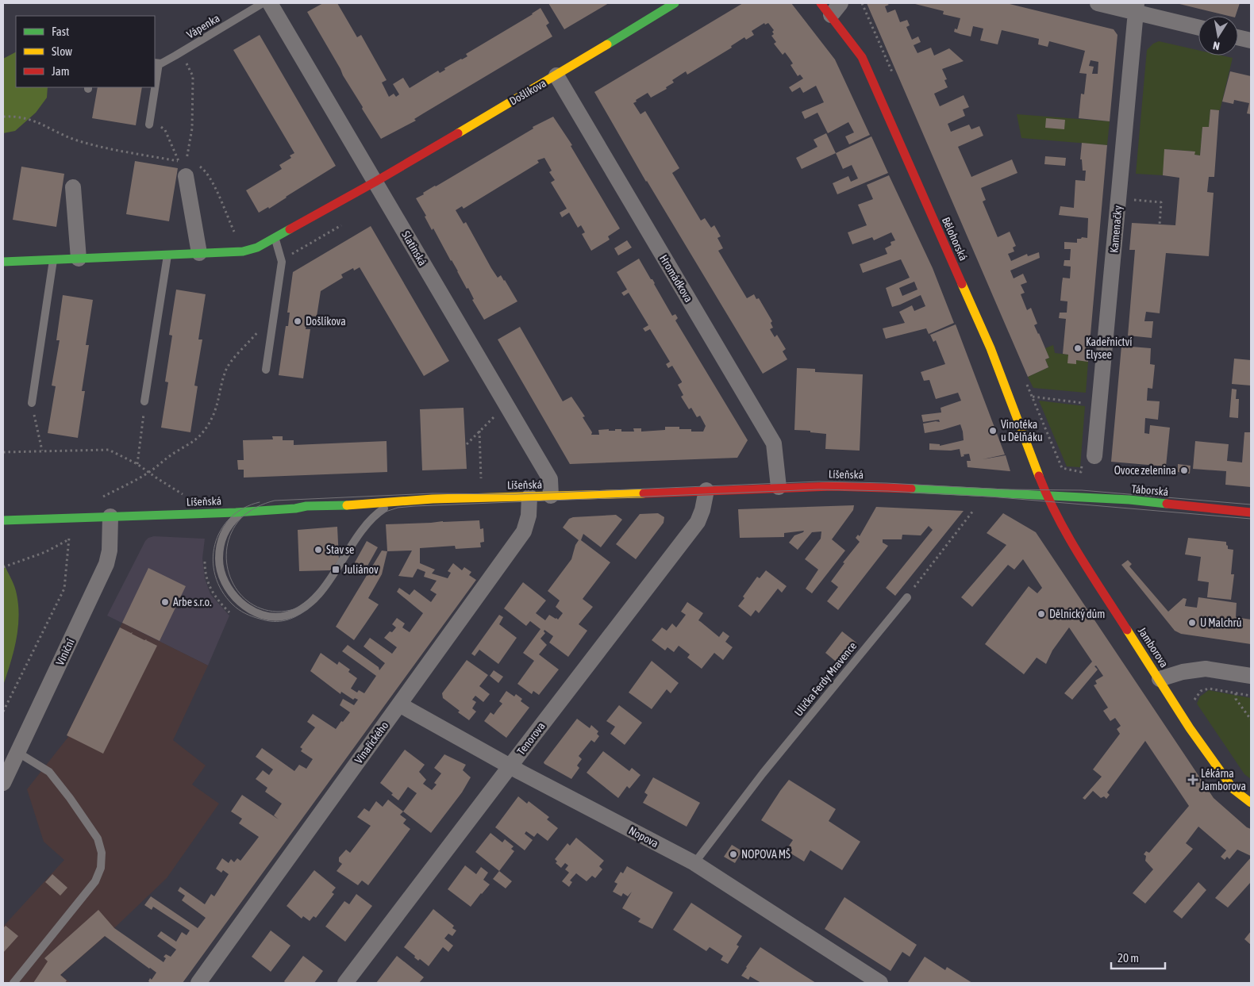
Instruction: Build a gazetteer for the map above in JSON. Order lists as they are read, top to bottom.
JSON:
{
  "streets": {
    "street": [
      "Došlíkova",
      "Kamenačky",
      "Bělohorská",
      "Slatinská",
      "Hromádkova",
      "Líšeňská",
      "Táborská",
      "Jamborova",
      "Viniční",
      "Tenorova",
      "Vinařického",
      "Nopova"
    ],
    "lane": ["Vápenka", "Ulička Ferdy Mravence"]
  },
  "crossings": [
    ["Došlíkova", "Slatinská"],
    ["Došlíkova", "Hromádkova"],
    ["Bělohorská", "Líšeňská"],
    ["Bělohorská", "Táborská"],
    ["Bělohorská", "Jamborova"],
    ["Slatinská", "Líšeňská"],
    ["Hromádkova", "Líšeňská"],
    ["Líšeňská", "Táborská"],
    ["Líšeňská", "Jamborova"],
    ["Líšeňská", "Viniční"],
    ["Líšeňská", "Tenorova"],
    ["Líšeňská", "Vinařického"],
    ["Táborská", "Jamborova"],
    ["Ulička Ferdy Mravence", "Nopova"],
    ["Tenorova", "Nopova"],
    ["Vinařického", "Nopova"]
  ],
  "places": {
    "other": [
      "Došlíkova",
      "Kadeřnictví Elysee",
      "Vinotéka u Dělňáku",
      "Ovoce zelenina",
      "Stav se",
      "Arbe s.r.o.",
      "Dělnický dům",
      "U Malchrů",
      "NOPOVA MŠ"
    ],
    "transit": ["Juliánov"],
    "health": ["Lékárna Jamborova"]
  },
  "legend": ["Fast", "Slow", "Jam"],
  "scale_bar": "20 m",
  "north": "bottom"
}
